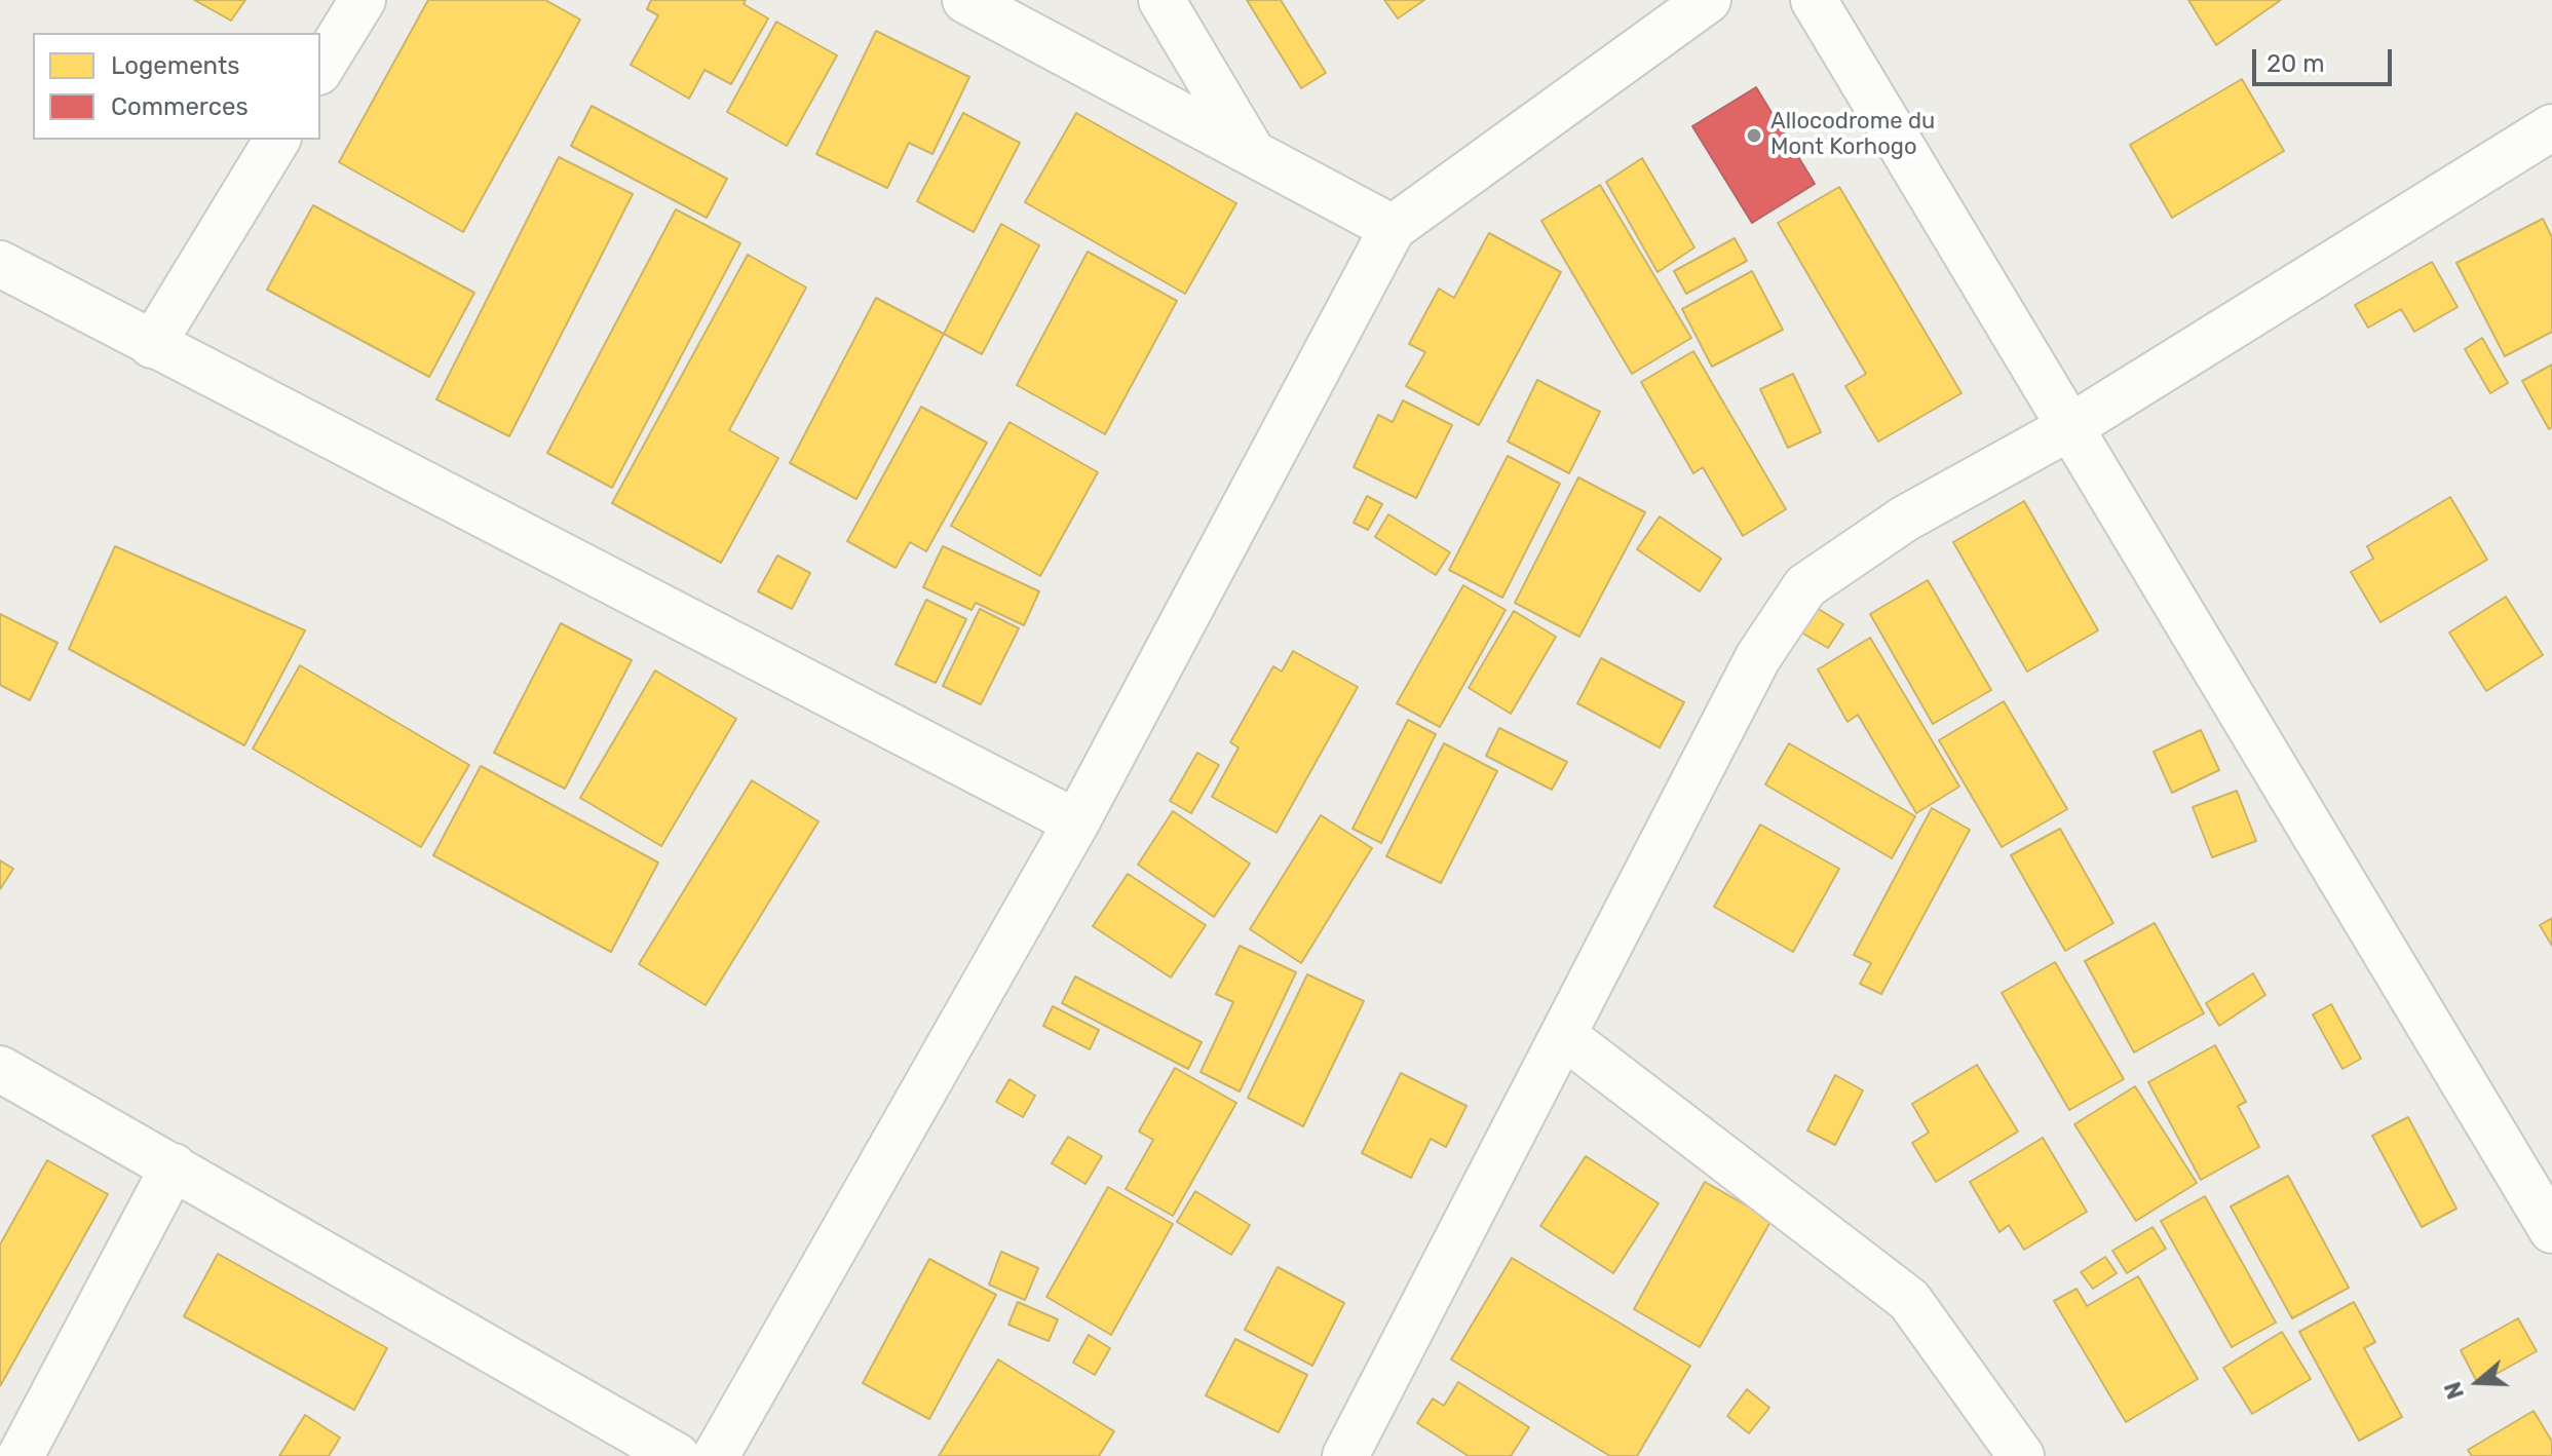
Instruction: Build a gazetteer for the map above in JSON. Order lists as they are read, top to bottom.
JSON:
{
  "places": ["Allocodrome du Mont Korhogo"],
  "legend": ["Logements", "Commerces"],
  "scale_bar": "20 m",
  "north": "left"
}
